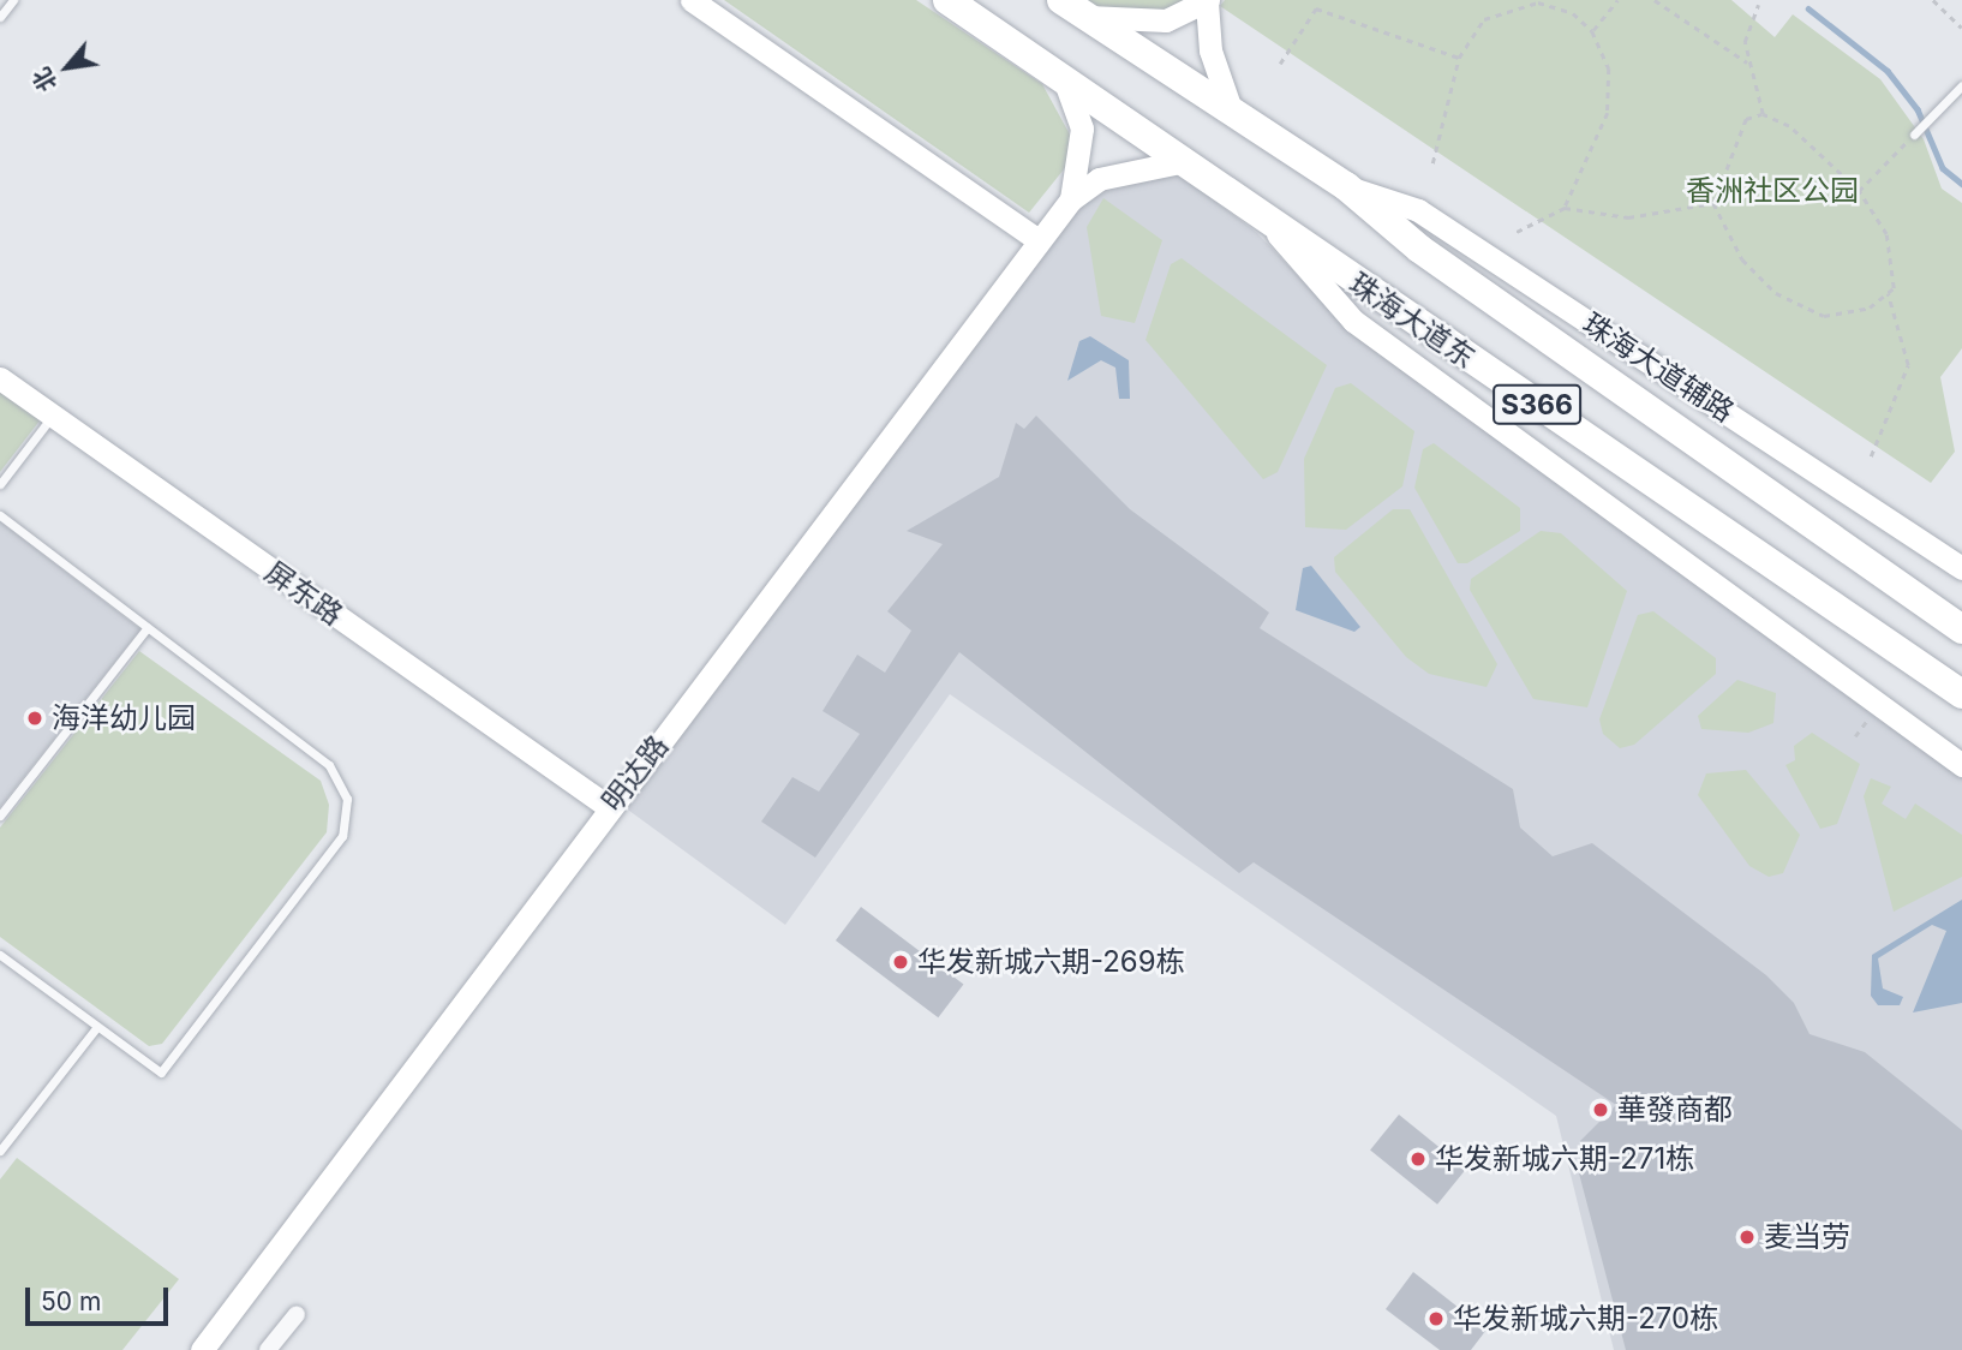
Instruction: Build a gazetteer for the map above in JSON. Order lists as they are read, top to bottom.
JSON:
{
  "streets": {
    "highway": ["珠海大道东", "S366"],
    "street": ["珠海大道辅路", "屏东路", "明达路"]
  },
  "crossings": [
    ["珠海大道东", "明达路"],
    ["珠海大道辅路", "S366"],
    ["屏东路", "明达路"]
  ],
  "parks": ["香洲社区公园"],
  "places": [
    "海洋幼儿园",
    "华发新城六期-269栋",
    "華發商都",
    "华发新城六期-271栋",
    "麦当劳",
    "华发新城六期-270栋"
  ],
  "scale_bar": "50 m",
  "north": "bottom left"
}
